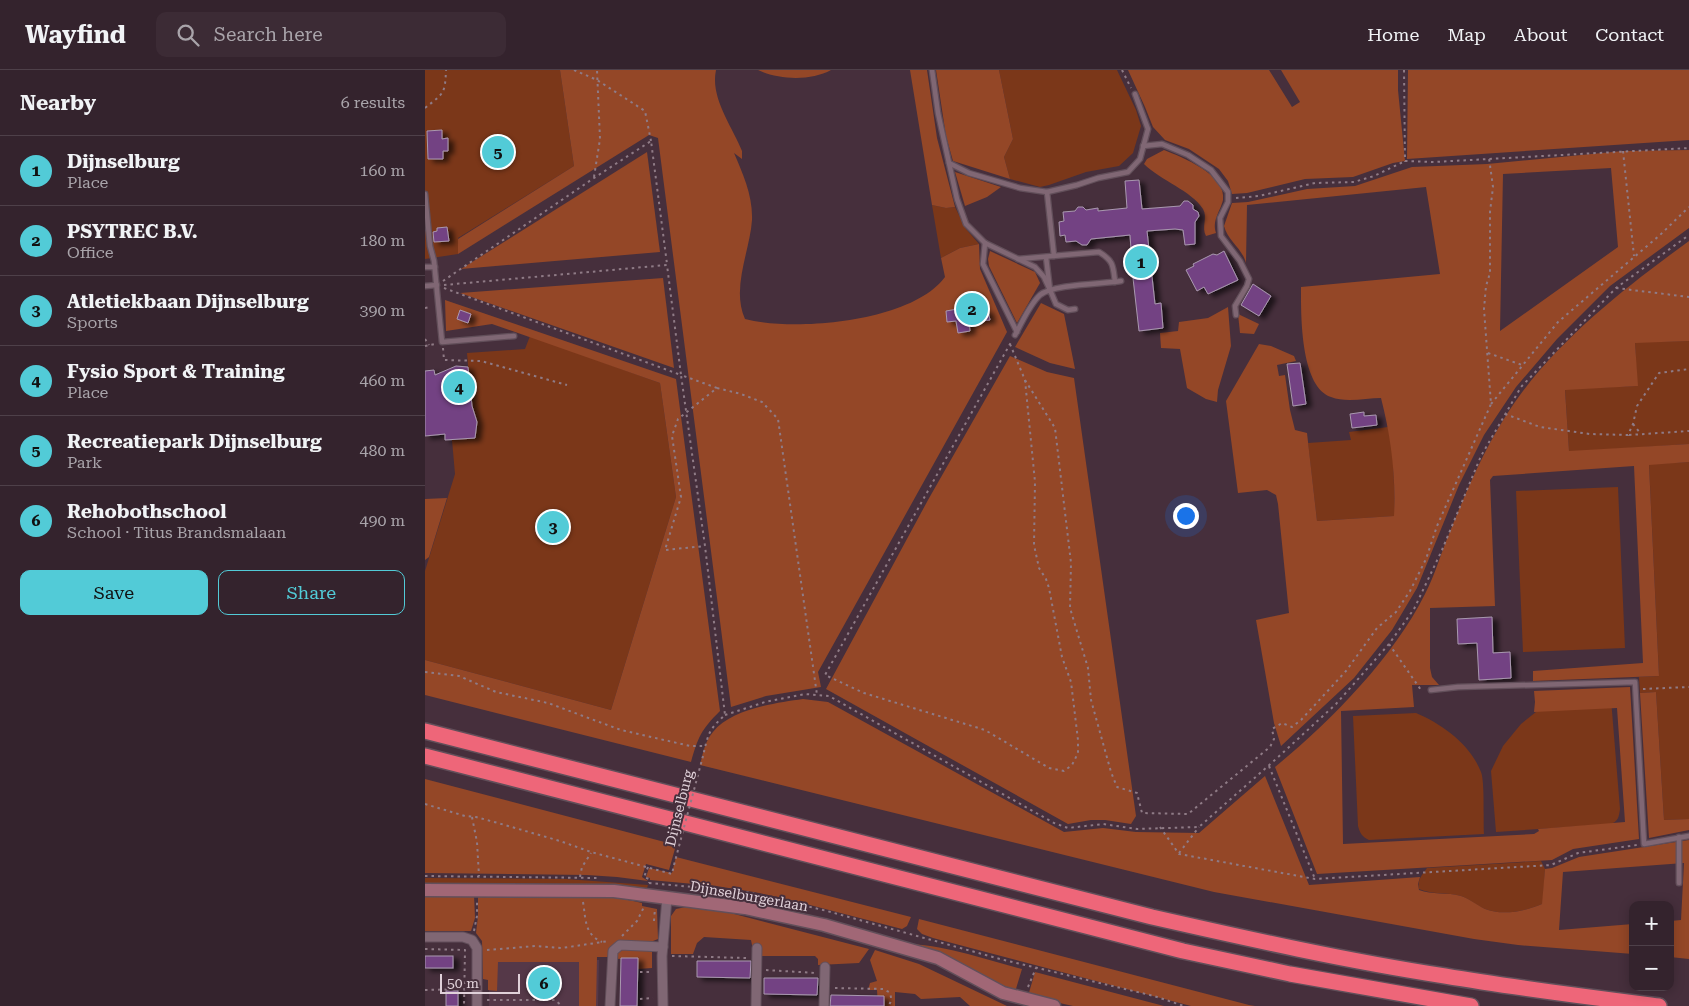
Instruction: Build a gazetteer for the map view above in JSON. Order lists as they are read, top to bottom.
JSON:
{
  "streets": {
    "main road": ["Dijnselburgerlaan"],
    "path": ["Dijnselburg"]
  },
  "scale_bar": "50 m",
  "page": {
    "header": "Wayfind",
    "search": "Search here",
    "nav": [
      "Home",
      "Map",
      "About",
      "Contact"
    ],
    "heading": ["Nearby", "6 results"],
    "pins": [
      "5",
      "1",
      "2",
      "4",
      "3",
      "6"
    ],
    "list": [
      {
        "mark": "1",
        "name": "Dijnselburg",
        "note": "Place",
        "value": "160 m"
      },
      {
        "mark": "2",
        "name": "PSYTREC B.V.",
        "note": "Office",
        "value": "180 m"
      },
      {
        "mark": "3",
        "name": "Atletiekbaan Dijnselburg",
        "note": "Sports",
        "value": "390 m"
      },
      {
        "mark": "4",
        "name": "Fysio Sport & Training",
        "note": "Place",
        "value": "460 m"
      },
      {
        "mark": "5",
        "name": "Recreatiepark Dijnselburg",
        "note": "Park",
        "value": "480 m"
      },
      {
        "mark": "6",
        "name": "Rehobothschool",
        "note": "School · Titus Brandsmalaan",
        "value": "490 m"
      }
    ],
    "buttons": ["Save", "Share"],
    "map_buttons": ["+", "−"],
    "scale": "50 m"
  }
}
